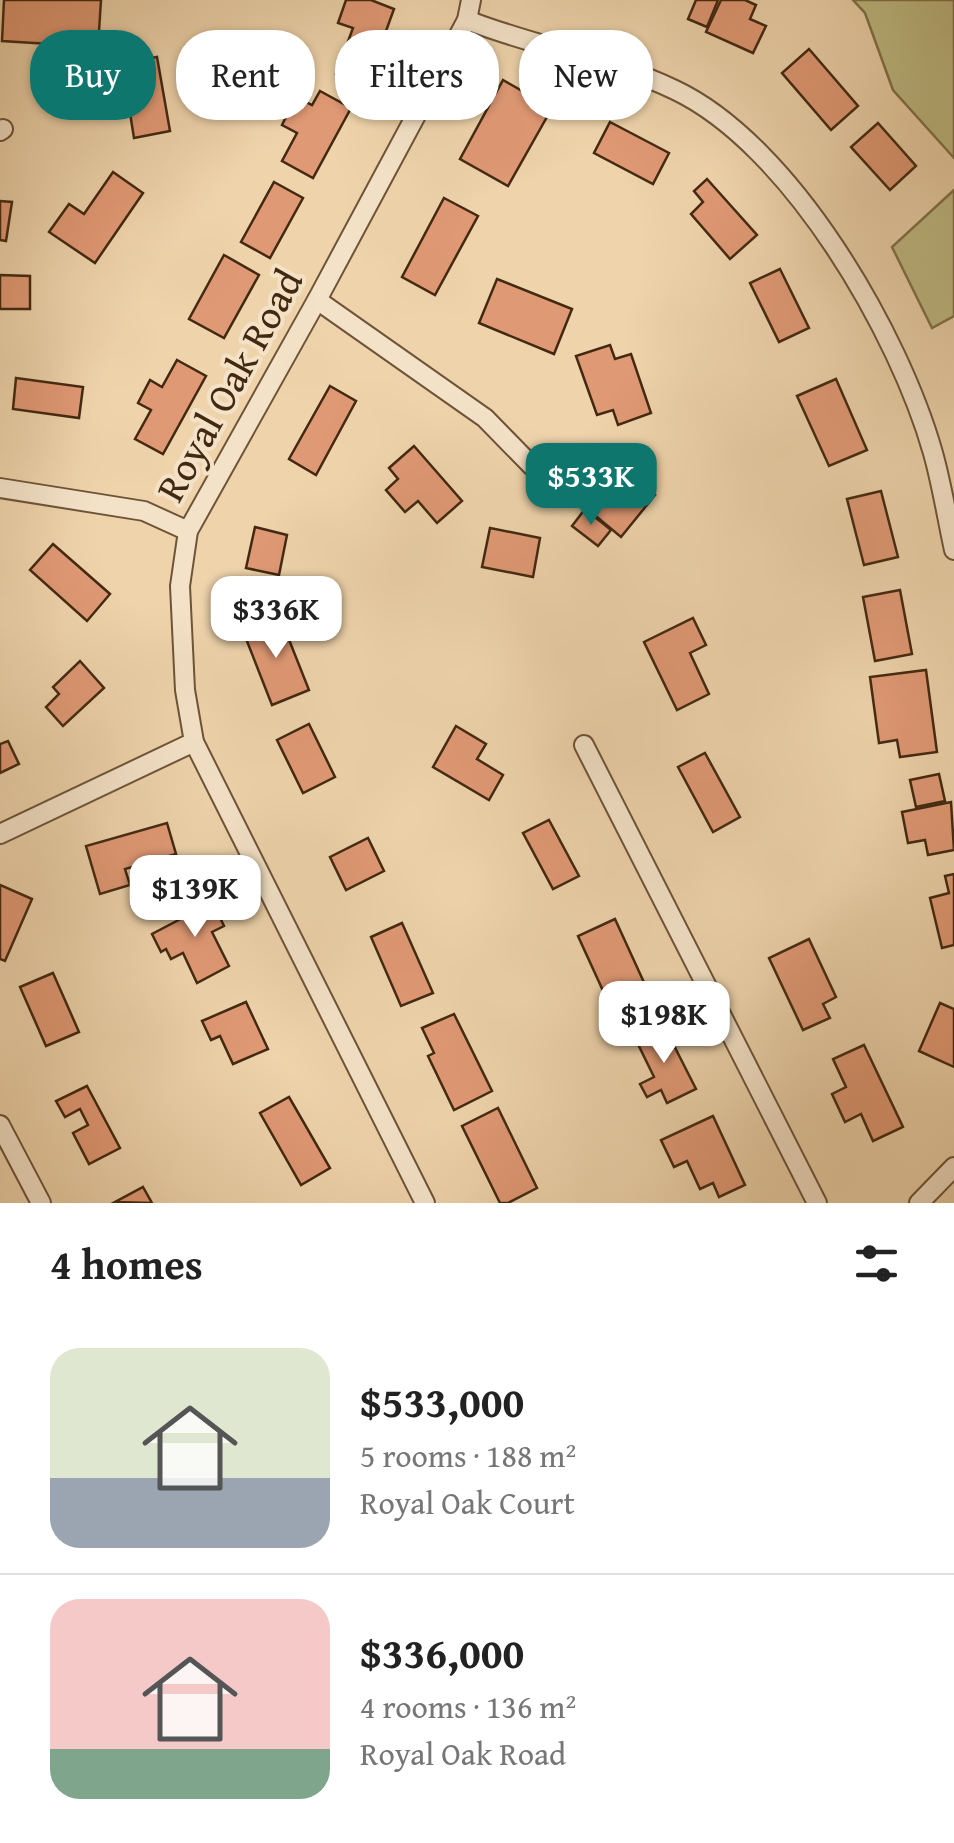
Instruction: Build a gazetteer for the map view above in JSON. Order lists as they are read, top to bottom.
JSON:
{
  "streets": {
    "street": ["Royal Oak Road"]
  },
  "page": {
    "chip": [
      "Buy",
      "Rent",
      "Filters",
      "New"
    ],
    "price": [
      "$533K",
      "$336K",
      "$139K",
      "$198K"
    ],
    "heading": "4 homes",
    "list": [
      {
        "name": "$533,000",
        "note": "5 rooms · 188 m² · Royal Oak Court"
      },
      {
        "name": "$336,000",
        "note": "4 rooms · 136 m² · Royal Oak Road"
      }
    ]
  }
}
